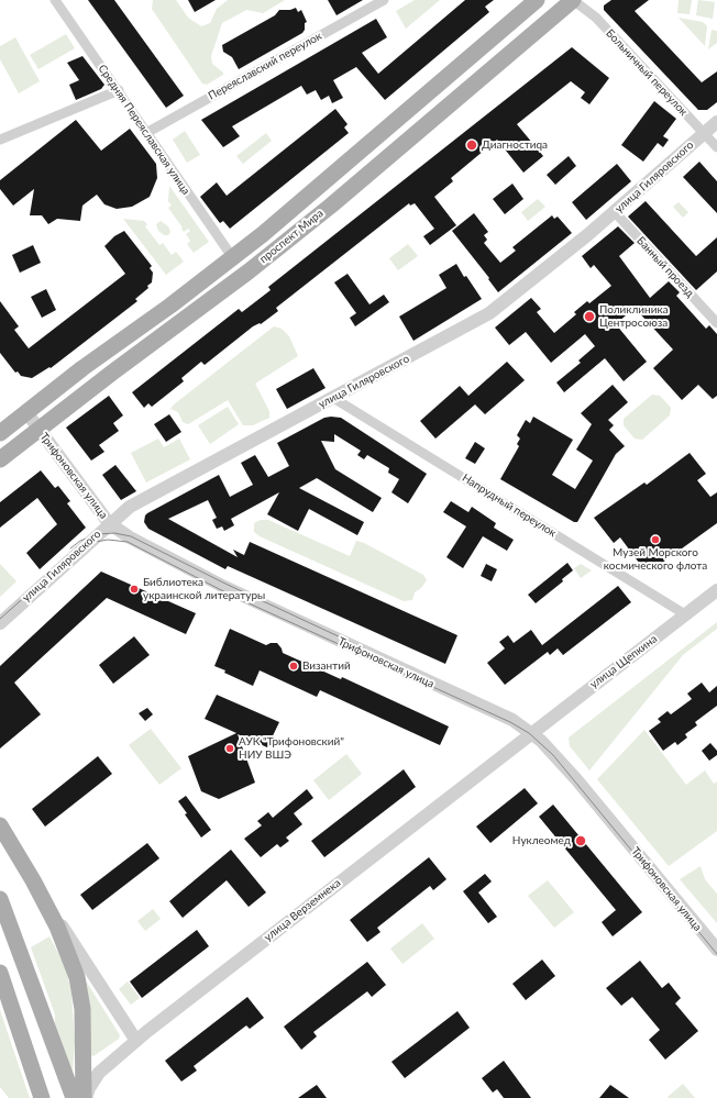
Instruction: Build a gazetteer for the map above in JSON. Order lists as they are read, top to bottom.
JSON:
{
  "streets": {
    "main road": ["проспект Мира"],
    "street": [
      "Переяславский переулок",
      "Больничный переулок",
      "Средняя Переяславская улица",
      "улица Гиляровского",
      "Банный проезд",
      "Трифоновская улица",
      "Напрудный переулок",
      "улица Щепкина",
      "улица Верземнека"
    ]
  },
  "crossings": [
    ["Переяславский переулок", "Средняя Переяславская улица"],
    ["Больничный переулок", "улица Гиляровского"],
    ["Больничный переулок", "проспект Мира"],
    ["Средняя Переяславская улица", "проспект Мира"],
    ["улица Гиляровского", "Банный проезд"],
    ["улица Гиляровского", "Трифоновская улица"],
    ["улица Гиляровского", "Напрудный переулок"],
    ["проспект Мира", "Трифоновская улица"],
    ["Трифоновская улица", "улица Щепкина"],
    ["Трифоновская улица", "улица Верземнека"],
    ["Напрудный переулок", "улица Щепкина"],
    ["улица Щепкина", "улица Верземнека"]
  ],
  "places": [
    "Диагностиqа",
    "Поликлиника Центросоюза",
    "Музей Морского космического флота",
    "Библиотека украинской литературы",
    "Византий",
    "АУК \"Трифоновский\" НИУ ВШЭ",
    "Нуклеомед"
  ]
}
